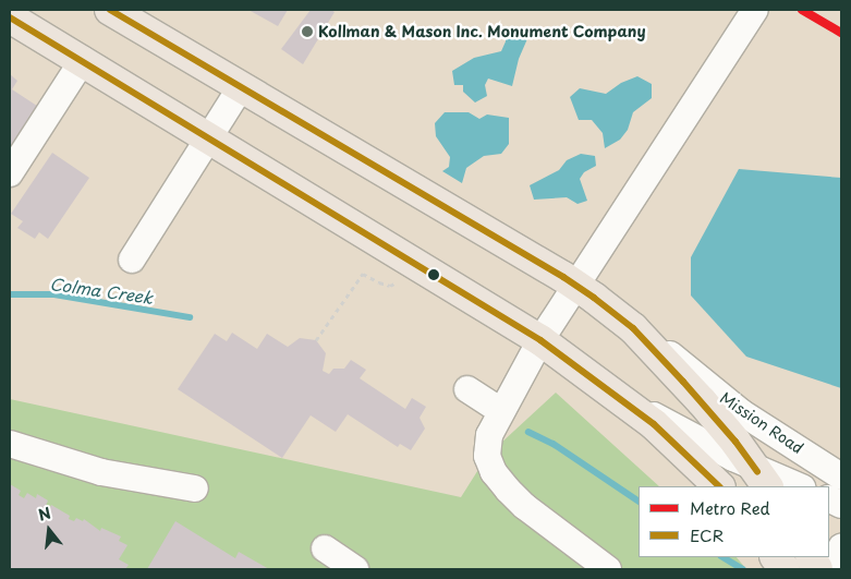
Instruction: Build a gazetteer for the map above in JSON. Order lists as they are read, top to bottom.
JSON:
{
  "streets": {
    "street": ["Mission Road"]
  },
  "water": ["Colma Creek"],
  "places": ["Kollman & Mason Inc. Monument Company"],
  "lines": ["metro line Red", "transit line ECR"],
  "legend": ["Metro Red", "ECR"],
  "north": "top"
}
